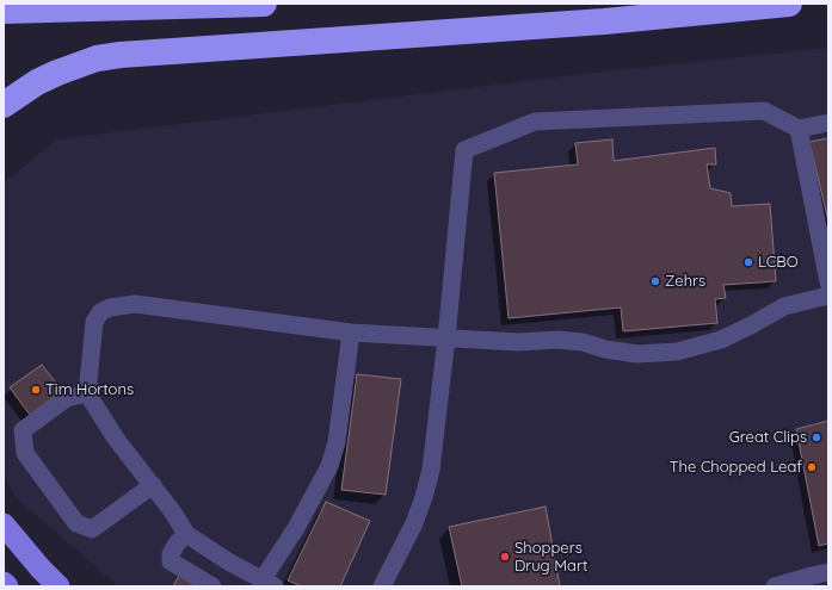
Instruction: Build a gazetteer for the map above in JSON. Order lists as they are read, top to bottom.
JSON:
{
  "places": [
    "LCBO",
    "Zehrs",
    "Tim Hortons",
    "Great Clips",
    "The Chopped Leaf",
    "Shoppers Drug Mart"
  ]
}
